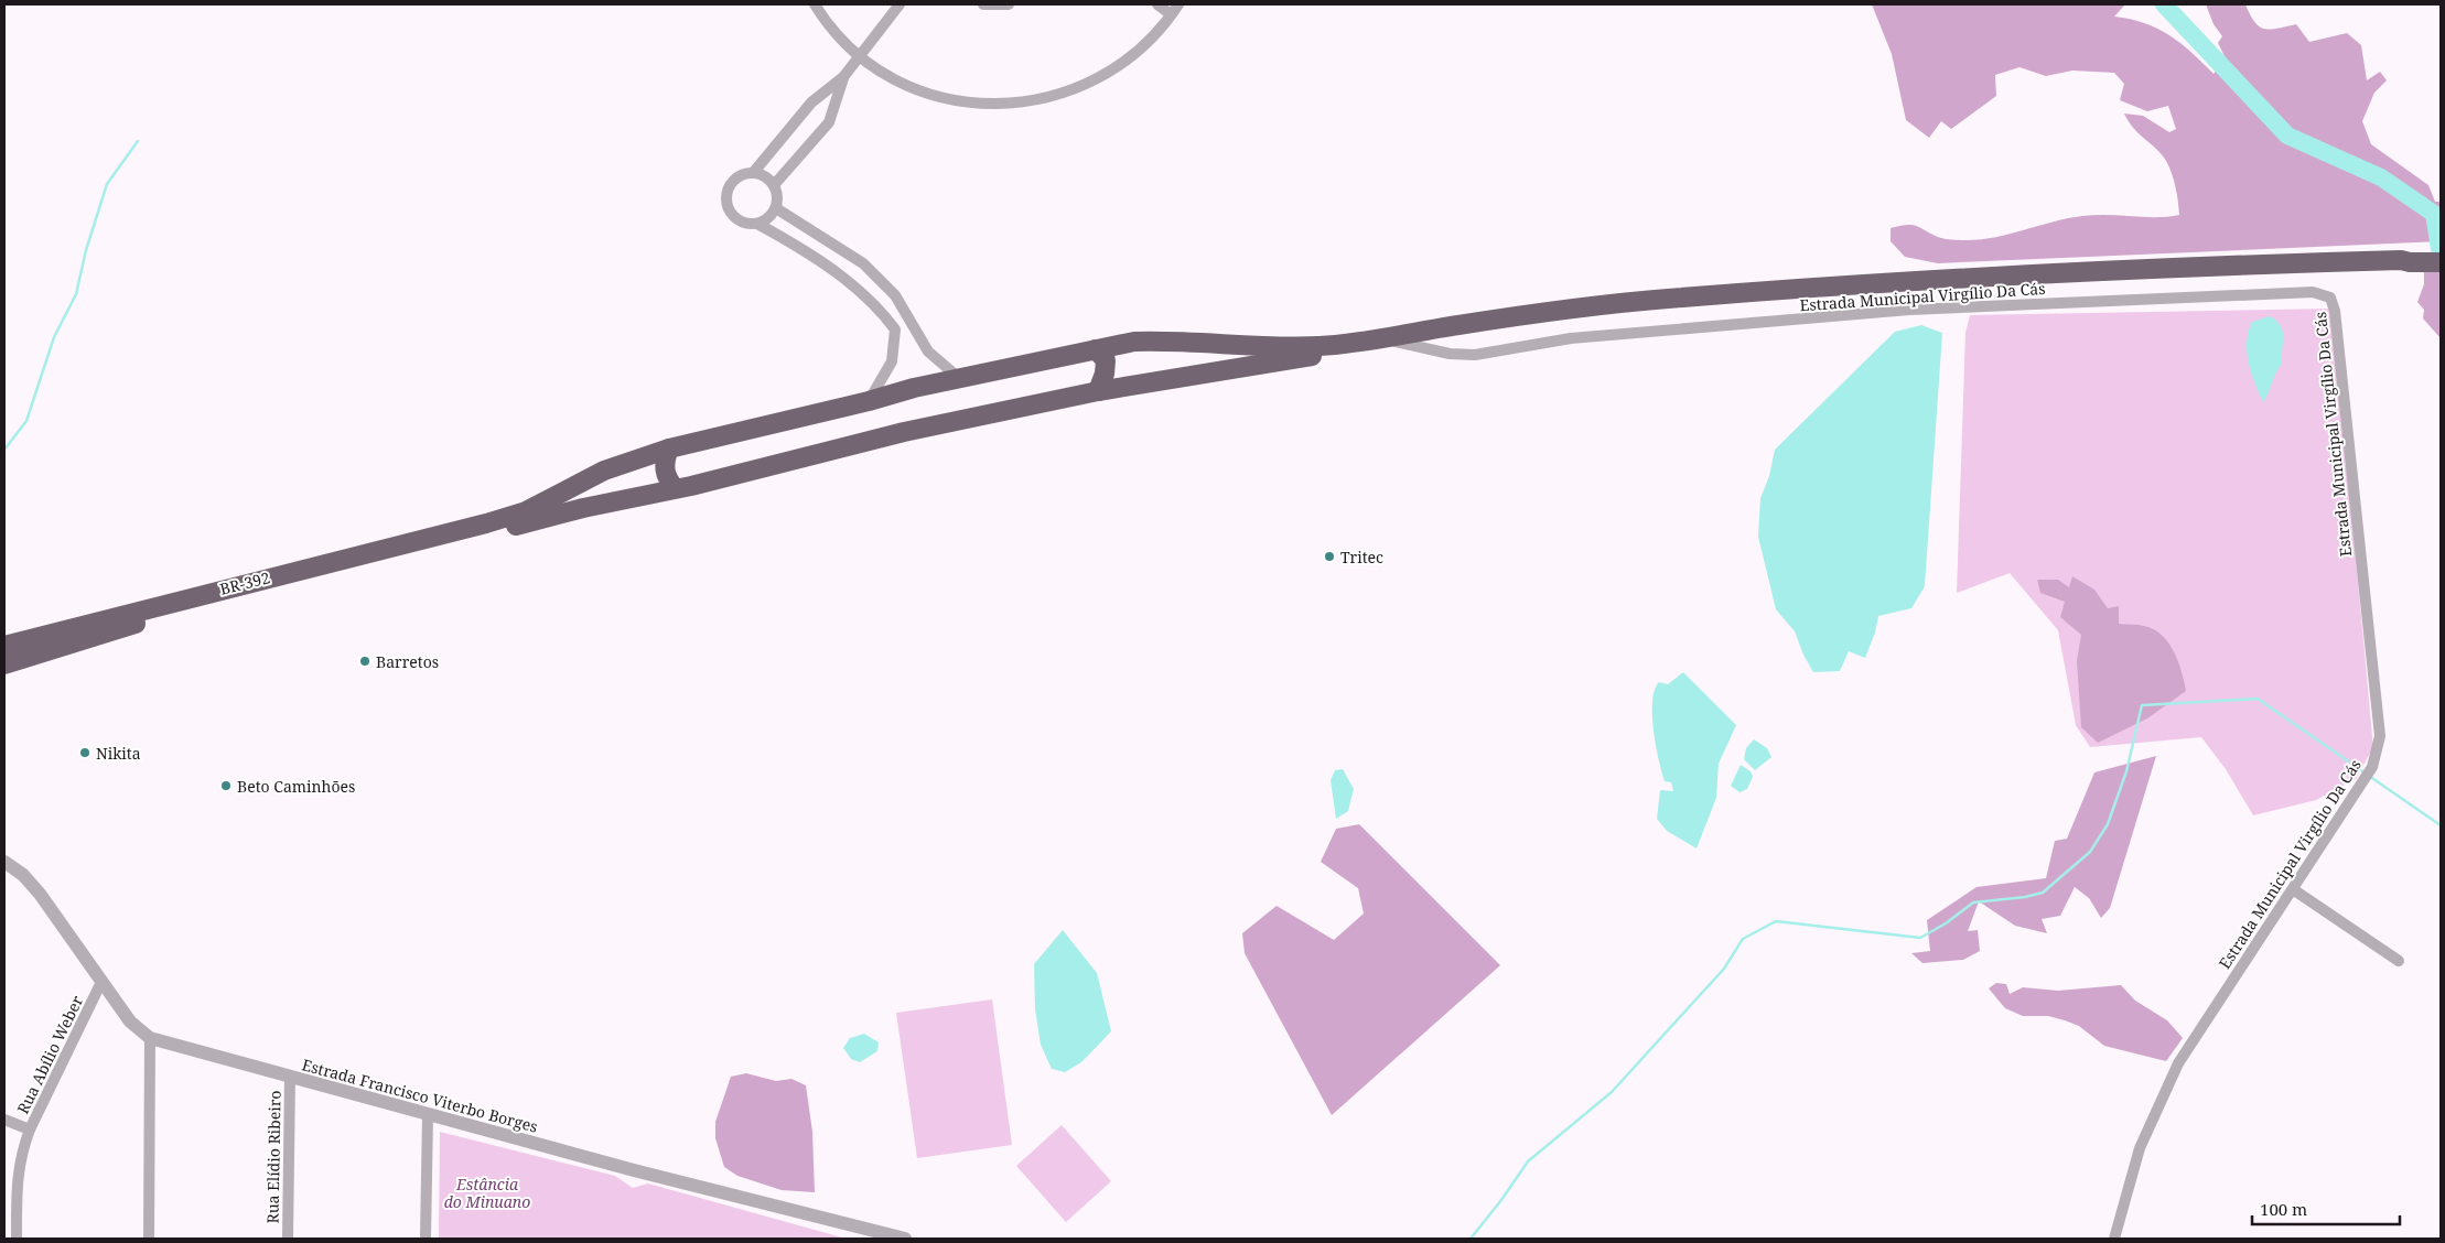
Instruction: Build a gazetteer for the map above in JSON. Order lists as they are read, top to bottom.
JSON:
{
  "streets": {
    "highway": ["BR-392"],
    "street": [
      "Estrada Municipal Virgílio Da Cás",
      "Rua Abílio Weber",
      "Estrada Francisco Viterbo Borges",
      "Rua Elídio Ribeiro"
    ]
  },
  "crossings": [
    ["Estrada Municipal Virgílio Da Cás", "BR-392"],
    ["Rua Abílio Weber", "Estrada Francisco Viterbo Borges"],
    ["Estrada Francisco Viterbo Borges", "Rua Elídio Ribeiro"]
  ],
  "parks": ["Estância do Minuano"],
  "places": [
    "Tritec",
    "Barretos",
    "Nikita",
    "Beto Caminhões"
  ],
  "scale_bar": "100 m"
}
